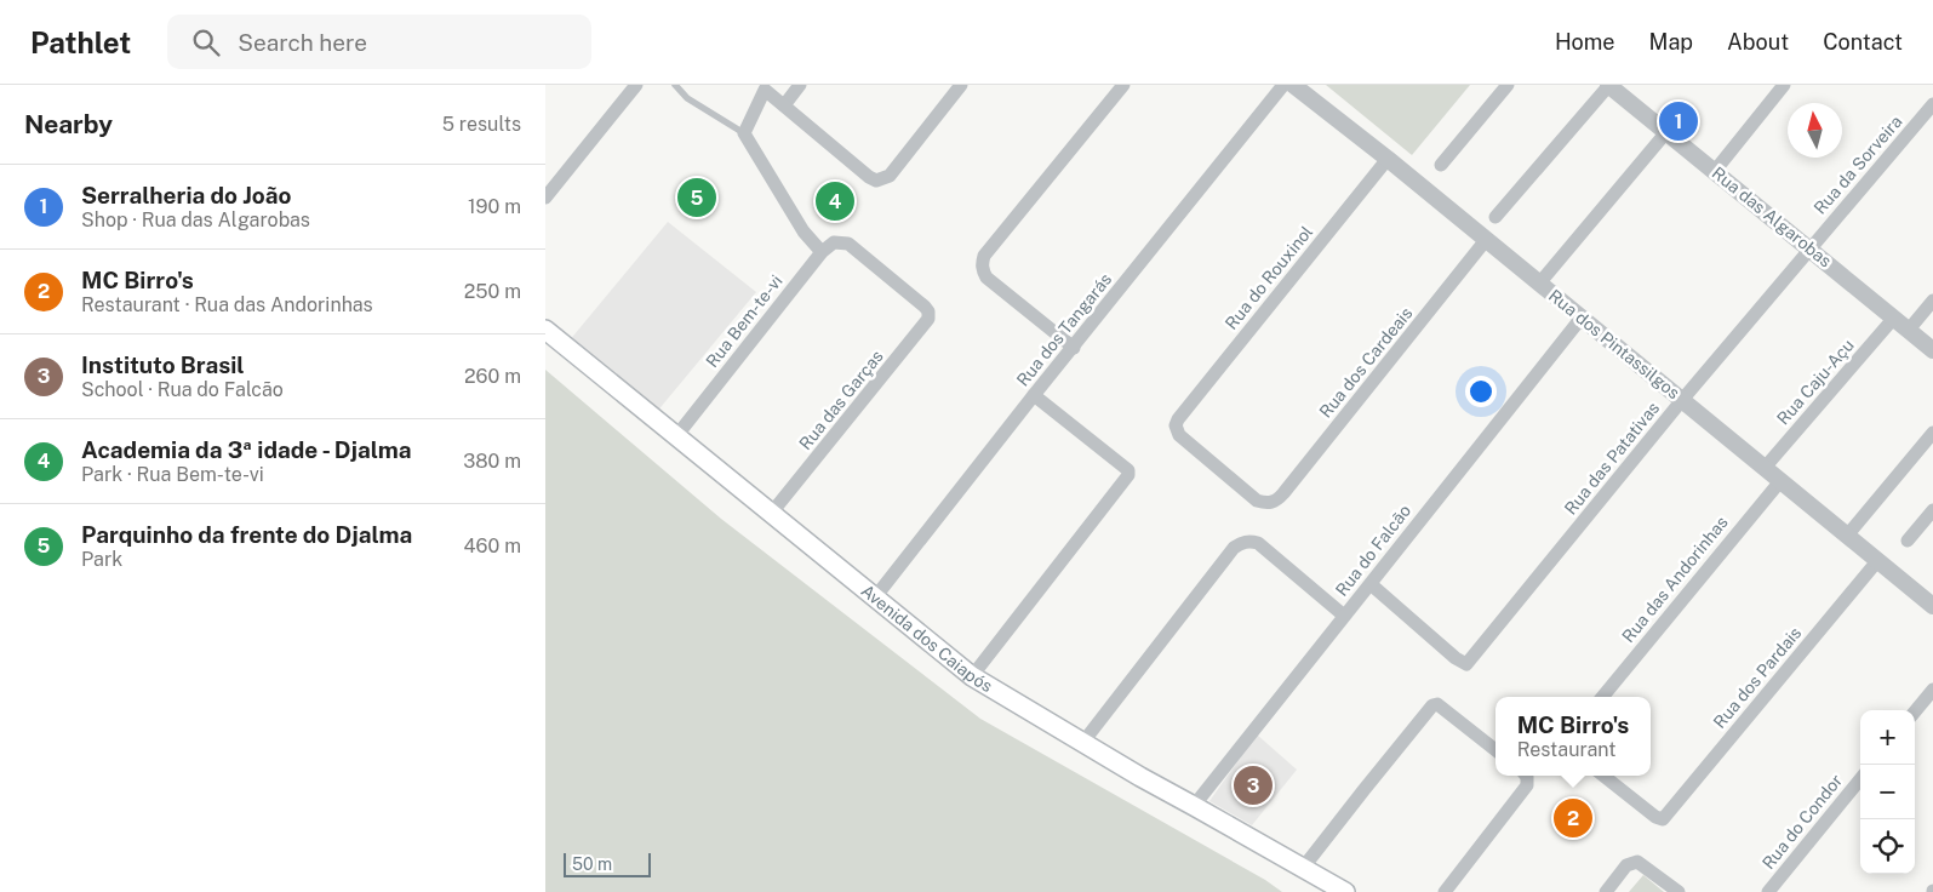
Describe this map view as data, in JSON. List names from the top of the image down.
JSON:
{
  "streets": {
    "main road": ["Avenida dos Caiapós"],
    "street": [
      "Rua da Sorveira",
      "Rua das Algarobas",
      "Rua do Rouxinol",
      "Rua Bem-te-vi",
      "Rua dos Tangarás",
      "Rua dos Pintassilgos",
      "Rua dos Cardeais",
      "Rua Caju-Açu",
      "Rua das Garças",
      "Rua das Patativas",
      "Rua do Falcão",
      "Rua das Andorinhas",
      "Rua dos Pardais",
      "Rua do Condor"
    ]
  },
  "crossings": [
    ["Rua da Sorveira", "Rua das Algarobas"],
    ["Rua da Sorveira", "Rua das Patativas"],
    ["Rua das Algarobas", "Rua Caju-Açu"],
    ["Rua das Algarobas", "Rua das Patativas"],
    ["Rua do Rouxinol", "Rua dos Pintassilgos"],
    ["Rua do Rouxinol", "Rua dos Cardeais"],
    ["Rua Bem-te-vi", "Rua das Garças"],
    ["Rua Bem-te-vi", "Avenida dos Caiapós"],
    ["Rua dos Tangarás", "Avenida dos Caiapós"],
    ["Rua dos Pintassilgos", "Rua dos Cardeais"],
    ["Rua dos Pintassilgos", "Rua Caju-Açu"],
    ["Rua dos Pintassilgos", "Rua das Patativas"],
    ["Rua dos Pintassilgos", "Rua do Falcão"],
    ["Rua dos Pintassilgos", "Rua das Andorinhas"],
    ["Rua dos Pintassilgos", "Rua dos Pardais"],
    ["Rua das Garças", "Avenida dos Caiapós"],
    ["Rua das Patativas", "Rua do Falcão"],
    ["Rua do Falcão", "Avenida dos Caiapós"]
  ],
  "scale_bar": "50 m",
  "north": "top",
  "page": {
    "header": "Pathlet",
    "search": "Search here",
    "nav": [
      "Home",
      "Map",
      "About",
      "Contact"
    ],
    "heading": ["Nearby", "5 results"],
    "pins": [
      "1",
      "5",
      "4",
      "3",
      "2"
    ],
    "list": [
      {
        "mark": "1",
        "name": "Serralheria do João",
        "note": "Shop · Rua das Algarobas",
        "value": "190 m"
      },
      {
        "mark": "2",
        "name": "MC Birro's",
        "note": "Restaurant · Rua das Andorinhas",
        "value": "250 m"
      },
      {
        "mark": "3",
        "name": "Instituto Brasil",
        "note": "School · Rua do Falcão",
        "value": "260 m"
      },
      {
        "mark": "4",
        "name": "Academia da 3ª idade - Djalma",
        "note": "Park · Rua Bem-te-vi",
        "value": "380 m"
      },
      {
        "mark": "5",
        "name": "Parquinho da frente do Djalma",
        "note": "Park",
        "value": "460 m"
      }
    ],
    "popup": ["MC Birro's", "Restaurant"],
    "map_buttons": ["+", "−"],
    "scale": "50 m"
  }
}
